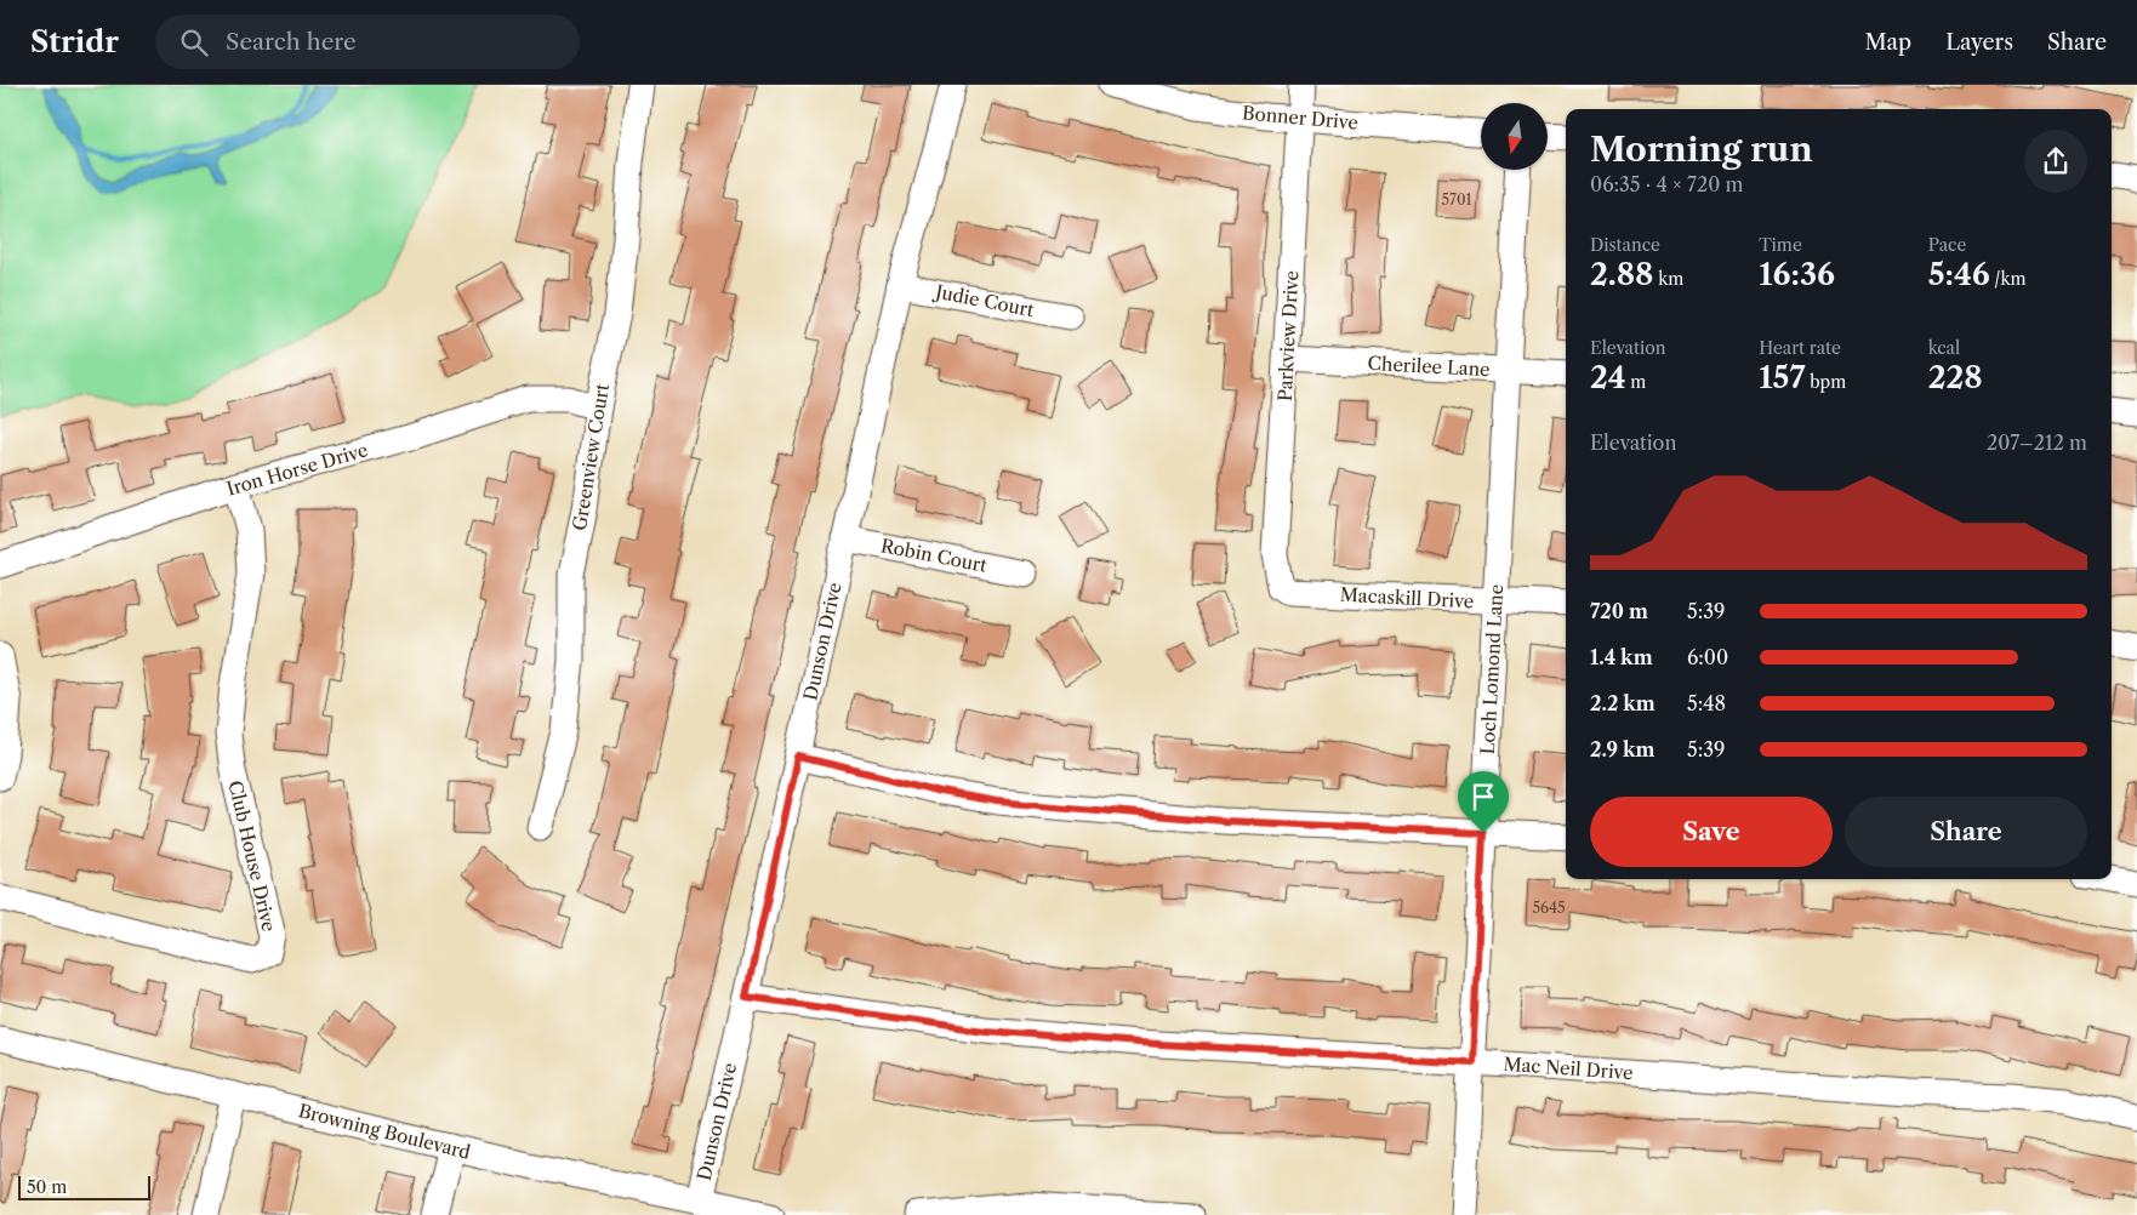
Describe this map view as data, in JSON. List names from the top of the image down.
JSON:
{
  "streets": {
    "street": [
      "Bonner Drive",
      "Judie Court",
      "Parkview Drive",
      "Cherilee Lane",
      "Greenview Court",
      "Iron Horse Drive",
      "Robin Court",
      "Macaskill Drive",
      "Dunson Drive",
      "Loch Lomond Lane",
      "Club House Drive",
      "Mac Neil Drive",
      "Browning Boulevard"
    ]
  },
  "crossings": [
    ["Bonner Drive", "Parkview Drive"],
    ["Judie Court", "Dunson Drive"],
    ["Parkview Drive", "Cherilee Lane"],
    ["Parkview Drive", "Macaskill Drive"],
    ["Cherilee Lane", "Loch Lomond Lane"],
    ["Greenview Court", "Iron Horse Drive"],
    ["Iron Horse Drive", "Club House Drive"],
    ["Robin Court", "Dunson Drive"],
    ["Macaskill Drive", "Loch Lomond Lane"],
    ["Dunson Drive", "Mac Neil Drive"],
    ["Dunson Drive", "Browning Boulevard"],
    ["Loch Lomond Lane", "Mac Neil Drive"]
  ],
  "house_numbers": ["5701", "5645"],
  "scale_bar": "50 m",
  "north": "bottom",
  "page": {
    "header": "Stridr",
    "search": "Search here",
    "nav": ["Map", "Layers", "Share"],
    "heading": ["Morning run", "06:35 · 4 × 720 m"],
    "stats": [
      ["Distance", "2.88 km"],
      ["Time", "16:36"],
      ["Pace", "5:46 /km"],
      ["Elevation", "24 m"],
      ["Heart rate", "157 bpm"],
      ["kcal", "228"]
    ],
    "chart": ["Elevation", "207–212 m"],
    "list": [
      {
        "name": "720 m",
        "note": "5:39"
      },
      {
        "name": "1.4 km",
        "note": "6:00"
      },
      {
        "name": "2.2 km",
        "note": "5:48"
      },
      {
        "name": "2.9 km",
        "note": "5:39"
      }
    ],
    "buttons": ["Save", "Share"],
    "scale": "50 m"
  }
}
